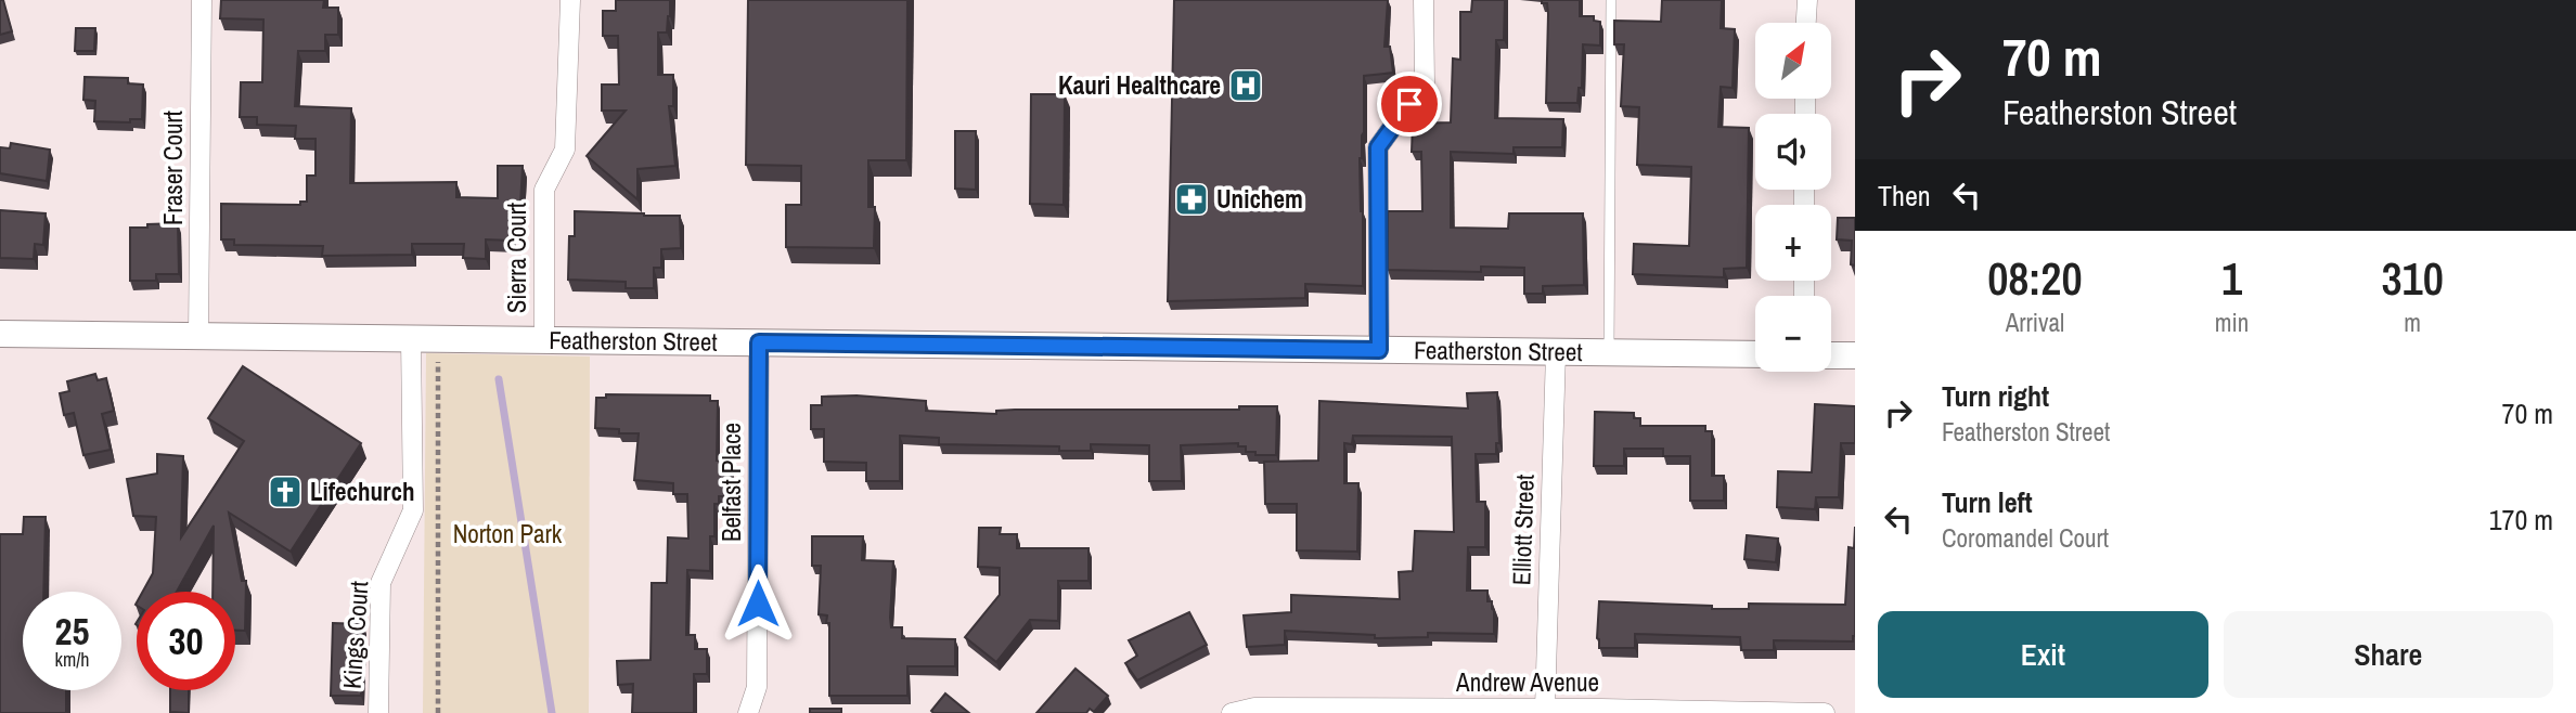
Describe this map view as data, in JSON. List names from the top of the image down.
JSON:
{
  "streets": {
    "main road": ["Featherston Street"],
    "street": [
      "Fraser Court",
      "Sierra Court",
      "Belfast Place",
      "Elliott Street",
      "Kings Court",
      "Andrew Avenue"
    ]
  },
  "crossings": [
    ["Fraser Court", "Featherston Street"],
    ["Sierra Court", "Featherston Street"],
    ["Featherston Street", "Belfast Place"],
    ["Featherston Street", "Elliott Street"],
    ["Featherston Street", "Kings Court"],
    ["Elliott Street", "Andrew Avenue"]
  ],
  "parks": ["Norton Park"],
  "places": {
    "hospital": ["Kauri Healthcare"],
    "pharmacy": ["Unichem"],
    "church": ["Lifechurch"]
  },
  "north": "top right",
  "page": {
    "turn": ["70 m", "Featherston Street"],
    "map_buttons": ["+", "−"],
    "then": "Then",
    "eta": [
      "08:20",
      "Arrival",
      "1",
      "min",
      "310",
      "m"
    ],
    "list": [
      {
        "name": "Turn right",
        "note": "Featherston Street",
        "value": "70 m"
      },
      {
        "name": "Turn left",
        "note": "Coromandel Court",
        "value": "170 m"
      }
    ],
    "speed": "25 km/h",
    "limit": "30",
    "buttons": ["Exit", "Share"]
  }
}
